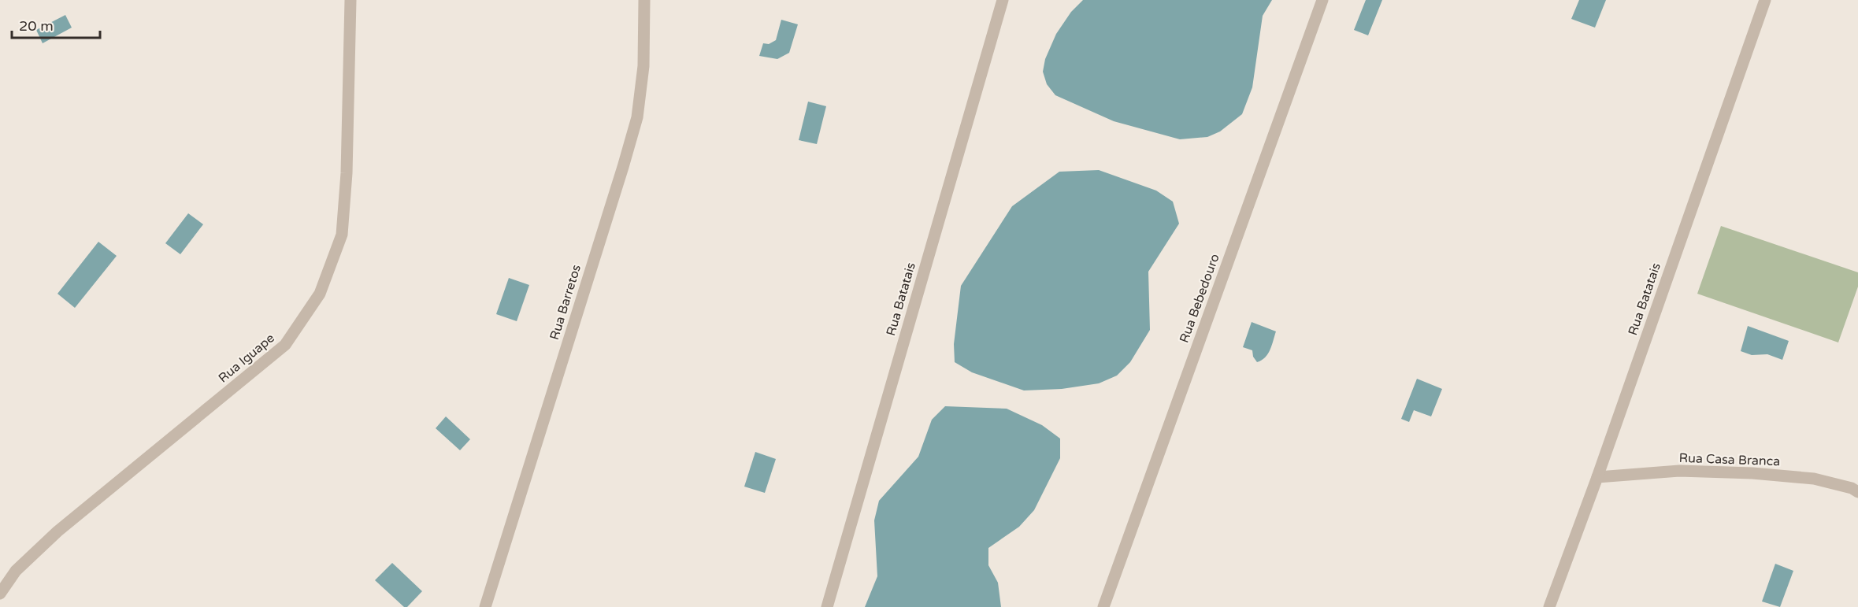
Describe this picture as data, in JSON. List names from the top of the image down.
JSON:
{
  "streets": {
    "street": [
      "Rua Bebedouro",
      "Rua Batatais",
      "Rua Barretos",
      "Rua Iguape",
      "Rua Casa Branca"
    ]
  },
  "crossings": [
    ["Rua Batatais", "Rua Casa Branca"]
  ],
  "scale_bar": "20 m"
}
